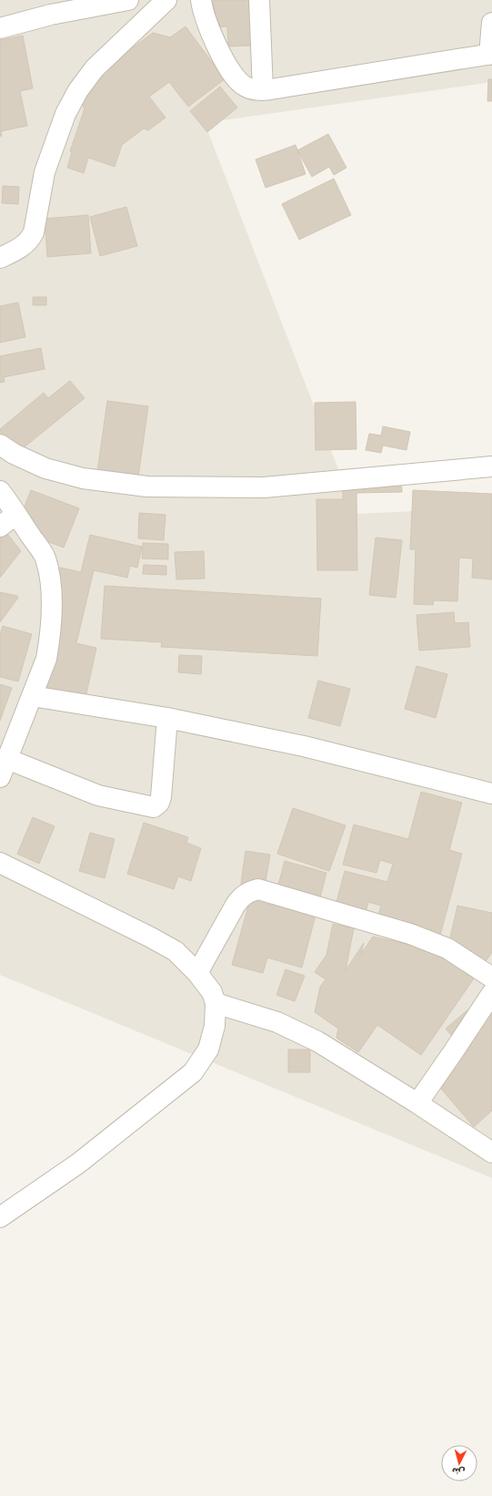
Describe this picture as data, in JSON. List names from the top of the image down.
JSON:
{
  "north": "bottom"
}
